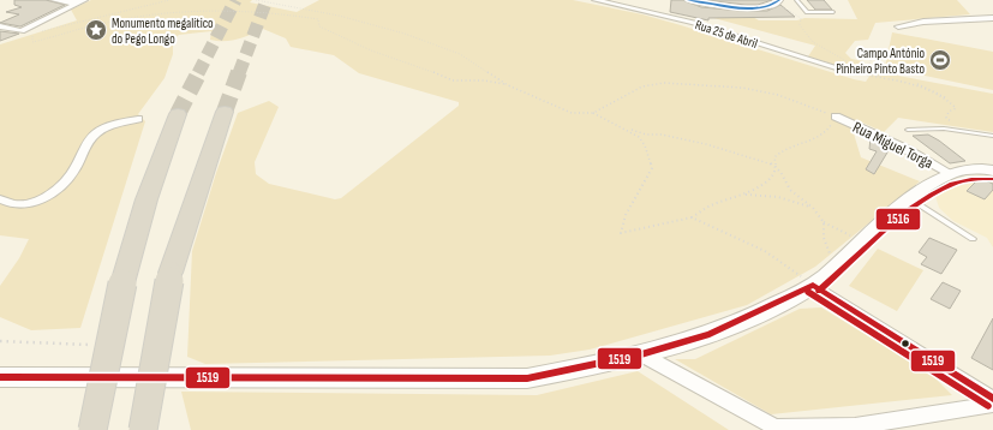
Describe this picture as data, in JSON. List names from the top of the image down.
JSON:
{
  "streets": {
    "street": ["Rua 25 de Abril", "Rua Miguel Torga"]
  },
  "places": {
    "place": ["Monumento megalítico do Pego Longo"],
    "sports": ["Campo António Pinheiro Pinto Basto"]
  },
  "lines": ["transit line 1516", "transit line 1519"]
}
